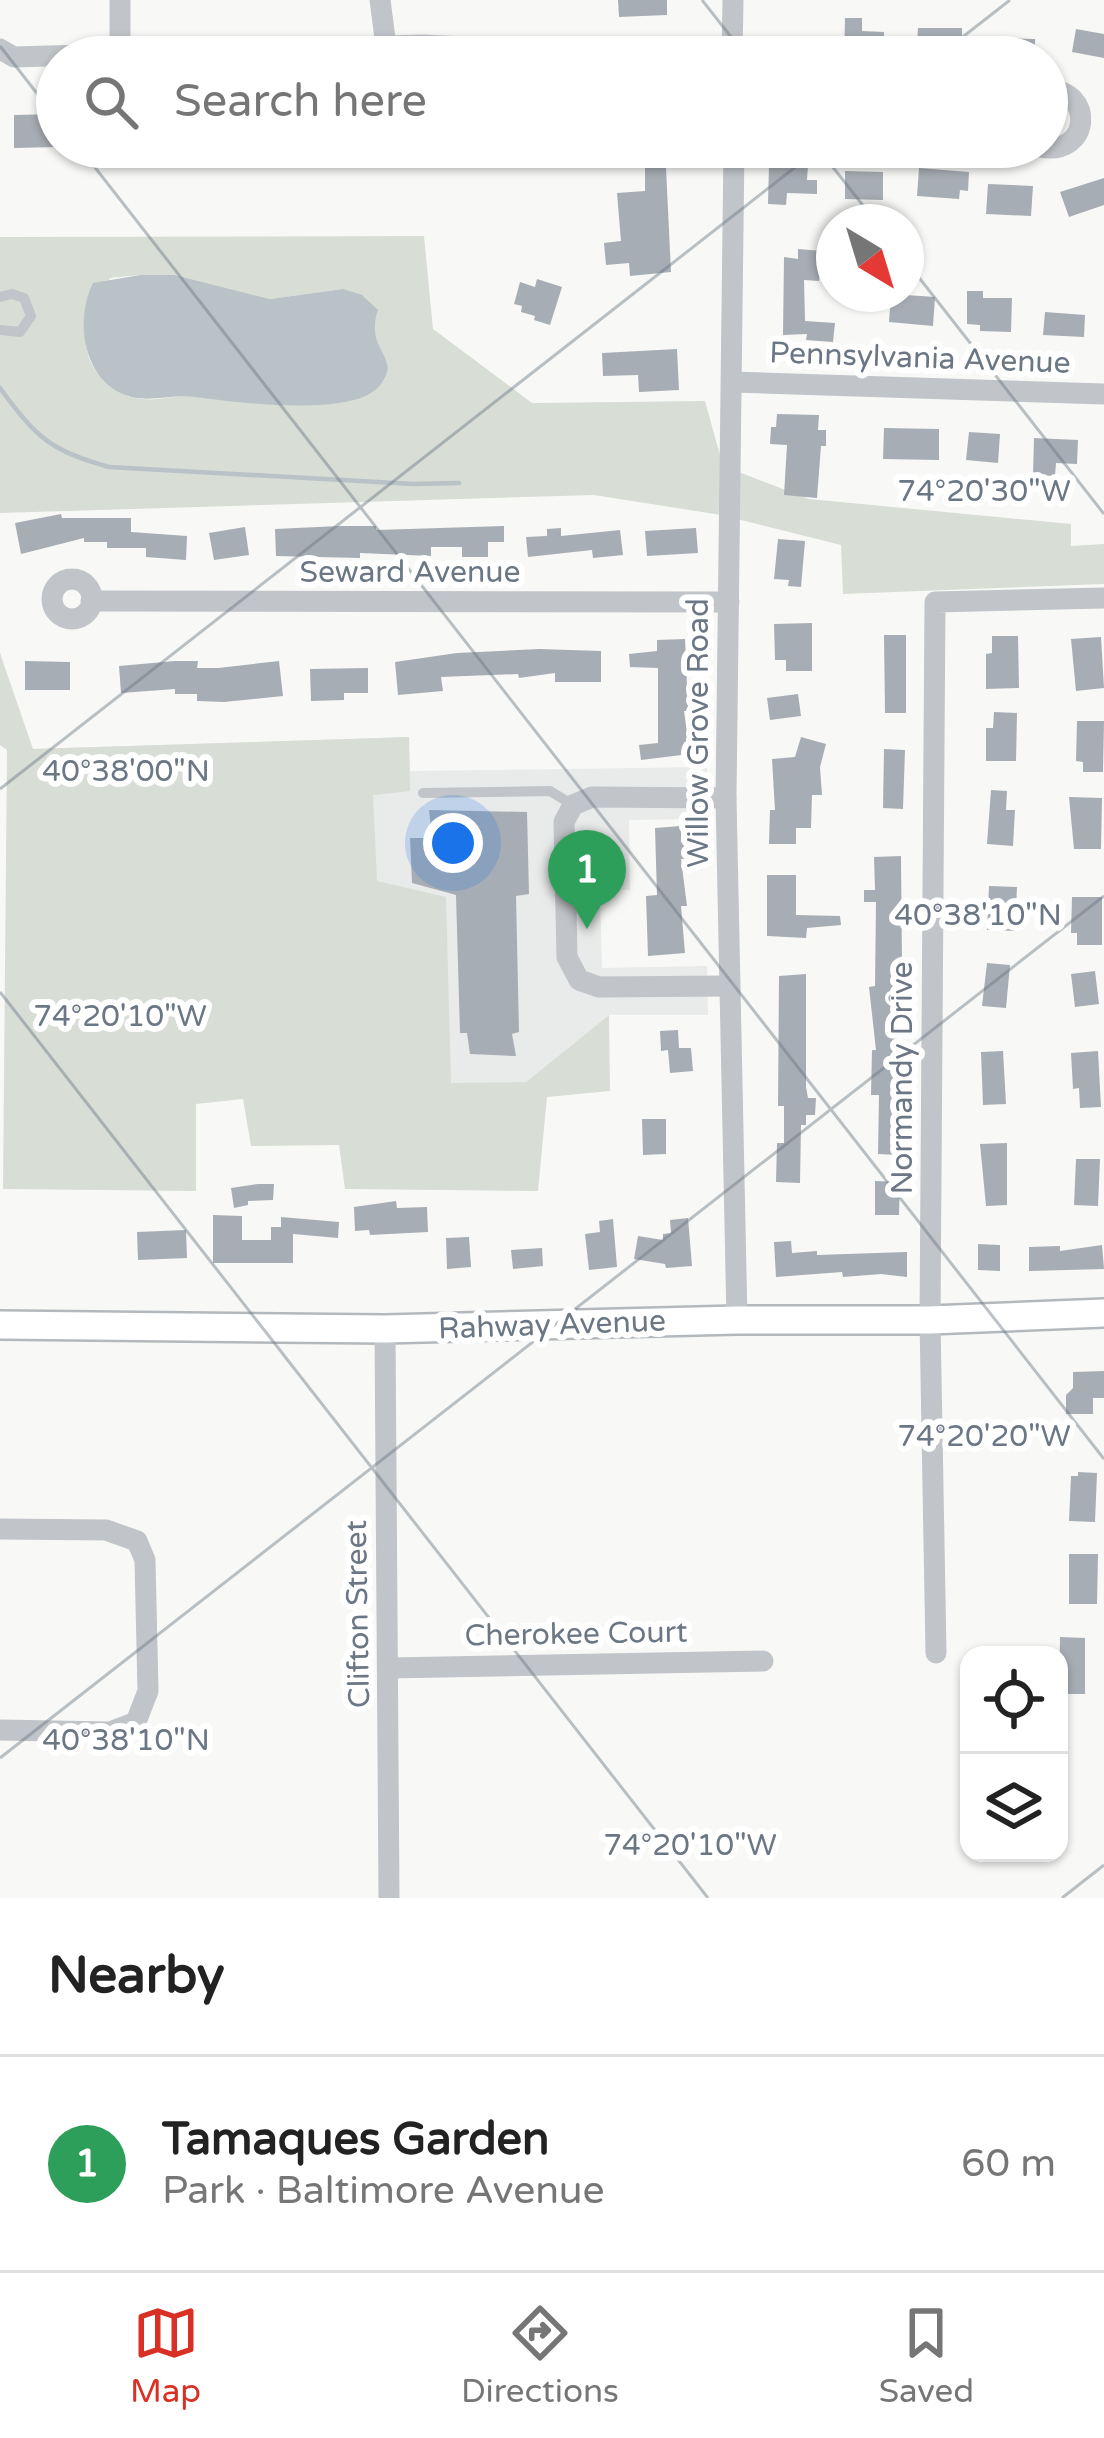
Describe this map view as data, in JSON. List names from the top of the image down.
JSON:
{
  "streets": {
    "street": [
      "Pennsylvania Avenue",
      "Seward Avenue",
      "Willow Grove Road",
      "Normandy Drive",
      "Rahway Avenue",
      "Clifton Street",
      "Cherokee Court"
    ]
  },
  "crossings": [
    ["Pennsylvania Avenue", "Willow Grove Road"],
    ["Seward Avenue", "Willow Grove Road"],
    ["Willow Grove Road", "Rahway Avenue"],
    ["Normandy Drive", "Rahway Avenue"],
    ["Rahway Avenue", "Clifton Street"],
    ["Clifton Street", "Cherokee Court"]
  ],
  "north": "bottom right",
  "page": {
    "search": "Search here",
    "pins": "1",
    "heading": "Nearby",
    "list": [
      {
        "mark": "1",
        "name": "Tamaques Garden",
        "note": "Park · Baltimore Avenue",
        "value": "60 m"
      }
    ],
    "nav": ["Map", "Directions", "Saved"]
  },
  "coordinates": [
    "74°20'30\"W",
    "40°38'00\"N",
    "40°38'10\"N",
    "74°20'10\"W",
    "74°20'20\"W"
  ]
}
